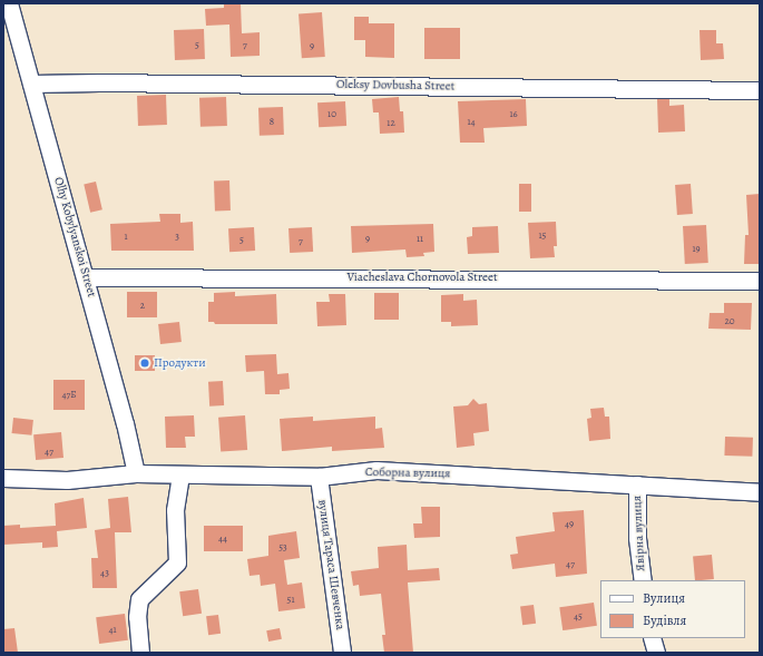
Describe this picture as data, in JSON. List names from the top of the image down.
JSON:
{
  "streets": {
    "street": [
      "Oleksy Dovbusha Street",
      "Olhy Kobylyanskoi Street",
      "Viacheslava Chornovola Street",
      "Соборна вулиця",
      "Явірна вулиця",
      "вулиця Тараса Шевченка"
    ]
  },
  "crossings": [
    ["Oleksy Dovbusha Street", "Olhy Kobylyanskoi Street"],
    ["Olhy Kobylyanskoi Street", "Viacheslava Chornovola Street"],
    ["Olhy Kobylyanskoi Street", "Соборна вулиця"],
    ["Соборна вулиця", "Явірна вулиця"],
    ["Соборна вулиця", "вулиця Тараса Шевченка"]
  ],
  "places": ["Продукти"],
  "house_numbers": [
    "5",
    "7",
    "9",
    "10",
    "16",
    "8",
    "14",
    "12",
    "15",
    "1",
    "3",
    "9",
    "11",
    "5",
    "7",
    "19",
    "2",
    "20",
    "47Б",
    "47",
    "49",
    "44",
    "53",
    "47",
    "43",
    "51",
    "45",
    "41"
  ],
  "legend": ["Вулиця", "Будівля"]
}
